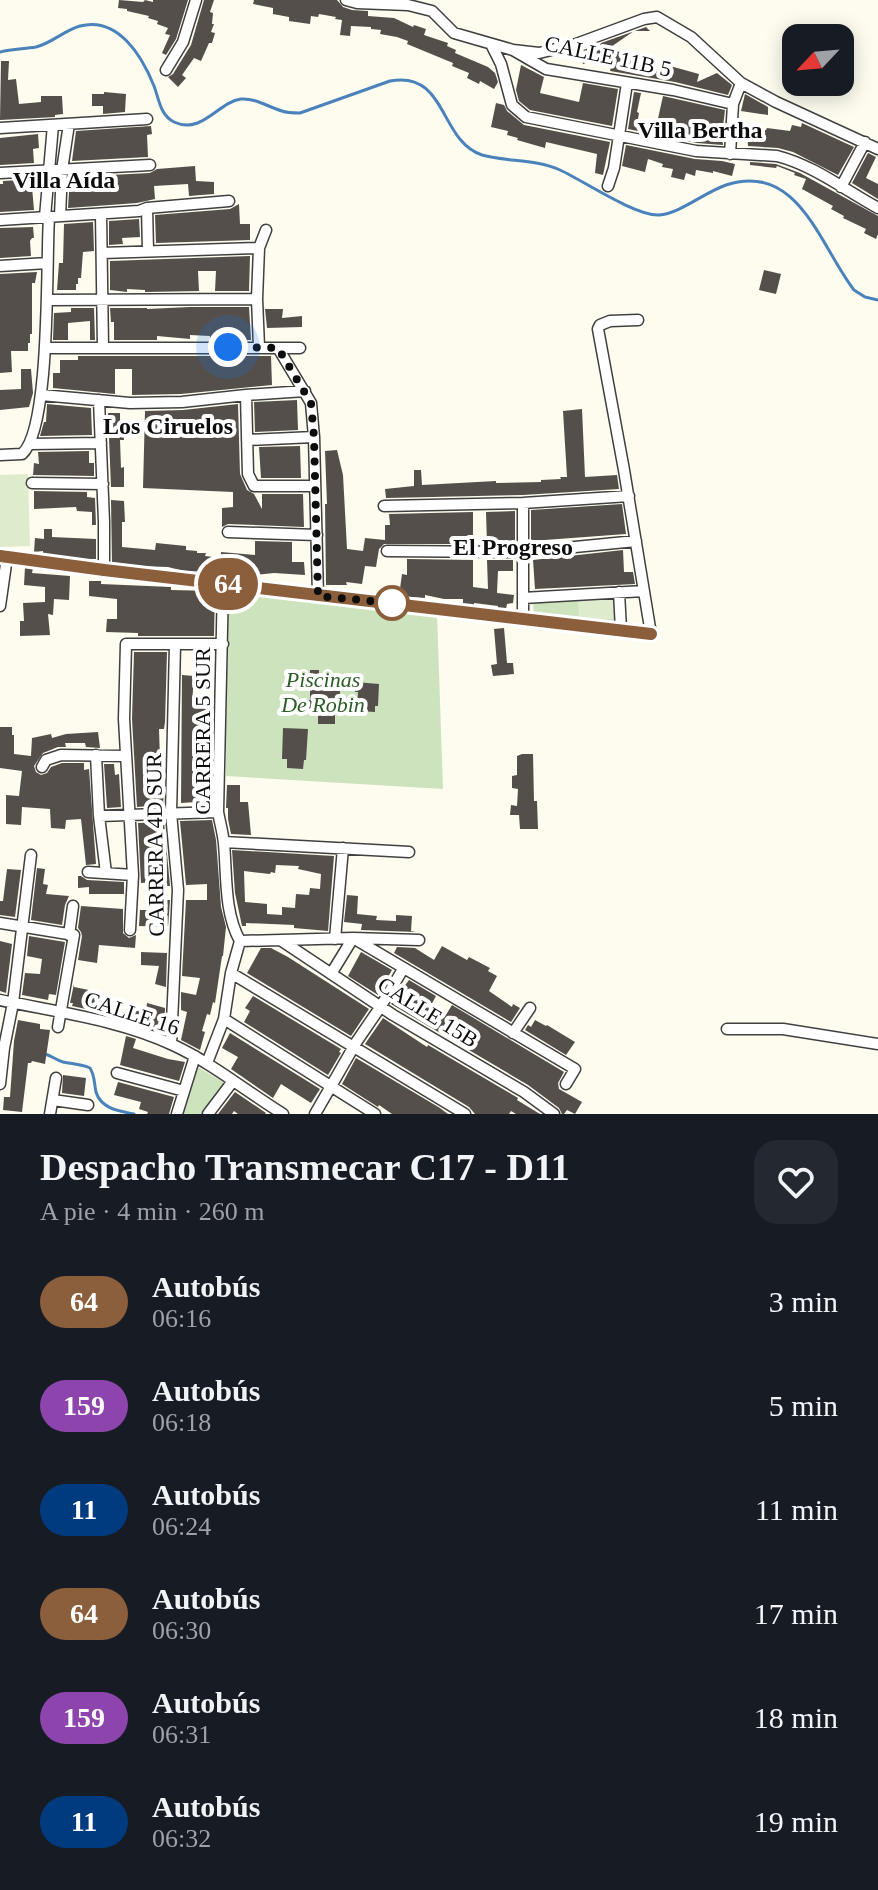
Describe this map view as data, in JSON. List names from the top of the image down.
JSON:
{
  "streets": {
    "street": [
      "CALLE 11B 5",
      "CARRERA 5 SUR",
      "CARRERA 4D SUR",
      "CALLE 15B",
      "CALLE 16"
    ]
  },
  "crossings": [
    ["CARRERA 4D SUR", "CALLE 16"]
  ],
  "districts": [
    "Villa Bertha",
    "Villa Aída",
    "Los Ciruelos",
    "El Progreso"
  ],
  "parks": ["Piscinas De Robin"],
  "lines": ["bus line 64"],
  "north": "bottom left",
  "page": {
    "on_map": "64",
    "heading": ["Despacho Transmecar C17 - D11", "A pie · 4 min · 260 m"],
    "list": [
      {
        "mark": "64",
        "name": "Autobús",
        "note": "06:16",
        "value": "3 min"
      },
      {
        "mark": "159",
        "name": "Autobús",
        "note": "06:18",
        "value": "5 min"
      },
      {
        "mark": "11",
        "name": "Autobús",
        "note": "06:24",
        "value": "11 min"
      },
      {
        "mark": "64",
        "name": "Autobús",
        "note": "06:30",
        "value": "17 min"
      },
      {
        "mark": "159",
        "name": "Autobús",
        "note": "06:31",
        "value": "18 min"
      },
      {
        "mark": "11",
        "name": "Autobús",
        "note": "06:32",
        "value": "19 min"
      }
    ]
  }
}
